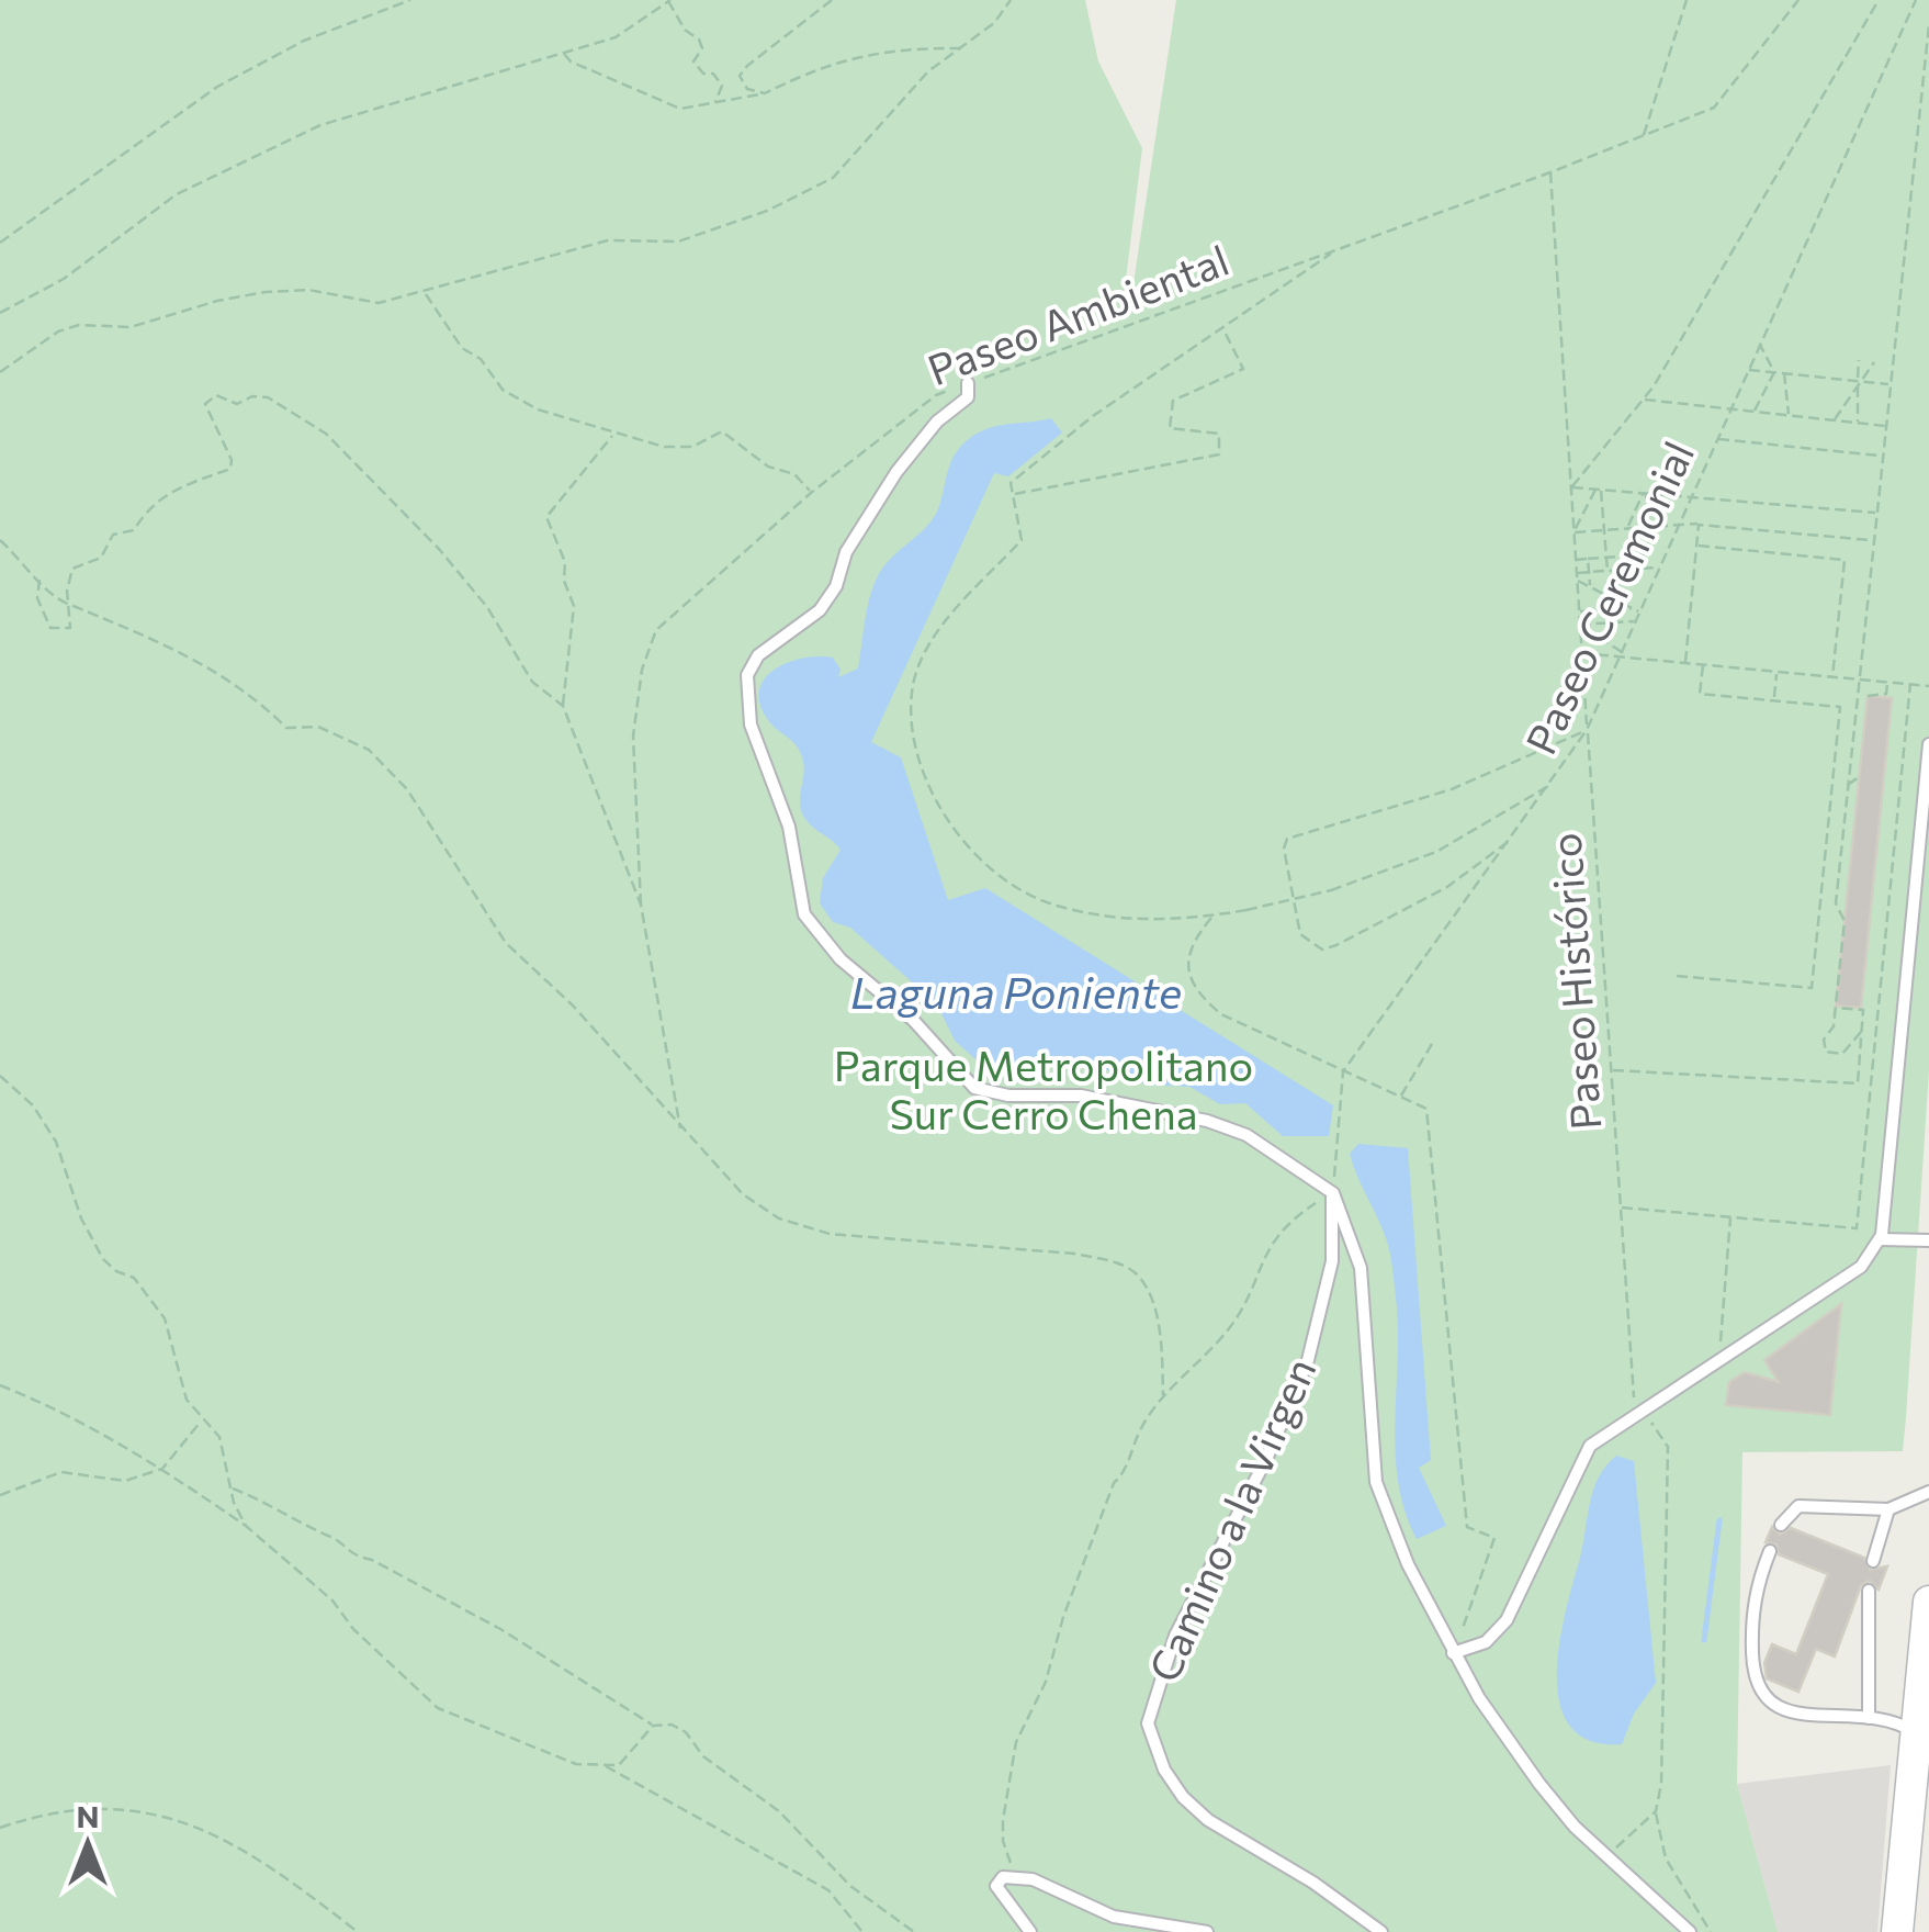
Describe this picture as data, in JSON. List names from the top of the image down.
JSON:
{
  "streets": {
    "lane": ["Camino a la Virgen"],
    "path": ["Paseo Ambiental", "Paseo Ceremonial", "Paseo Histórico"]
  },
  "crossings": [
    ["Paseo Ambiental", "Paseo Histórico"],
    ["Paseo Ceremonial", "Paseo Histórico"]
  ],
  "water": ["Laguna Poniente"],
  "parks": ["Parque Metropolitano Sur Cerro Chena"],
  "north": "top"
}
